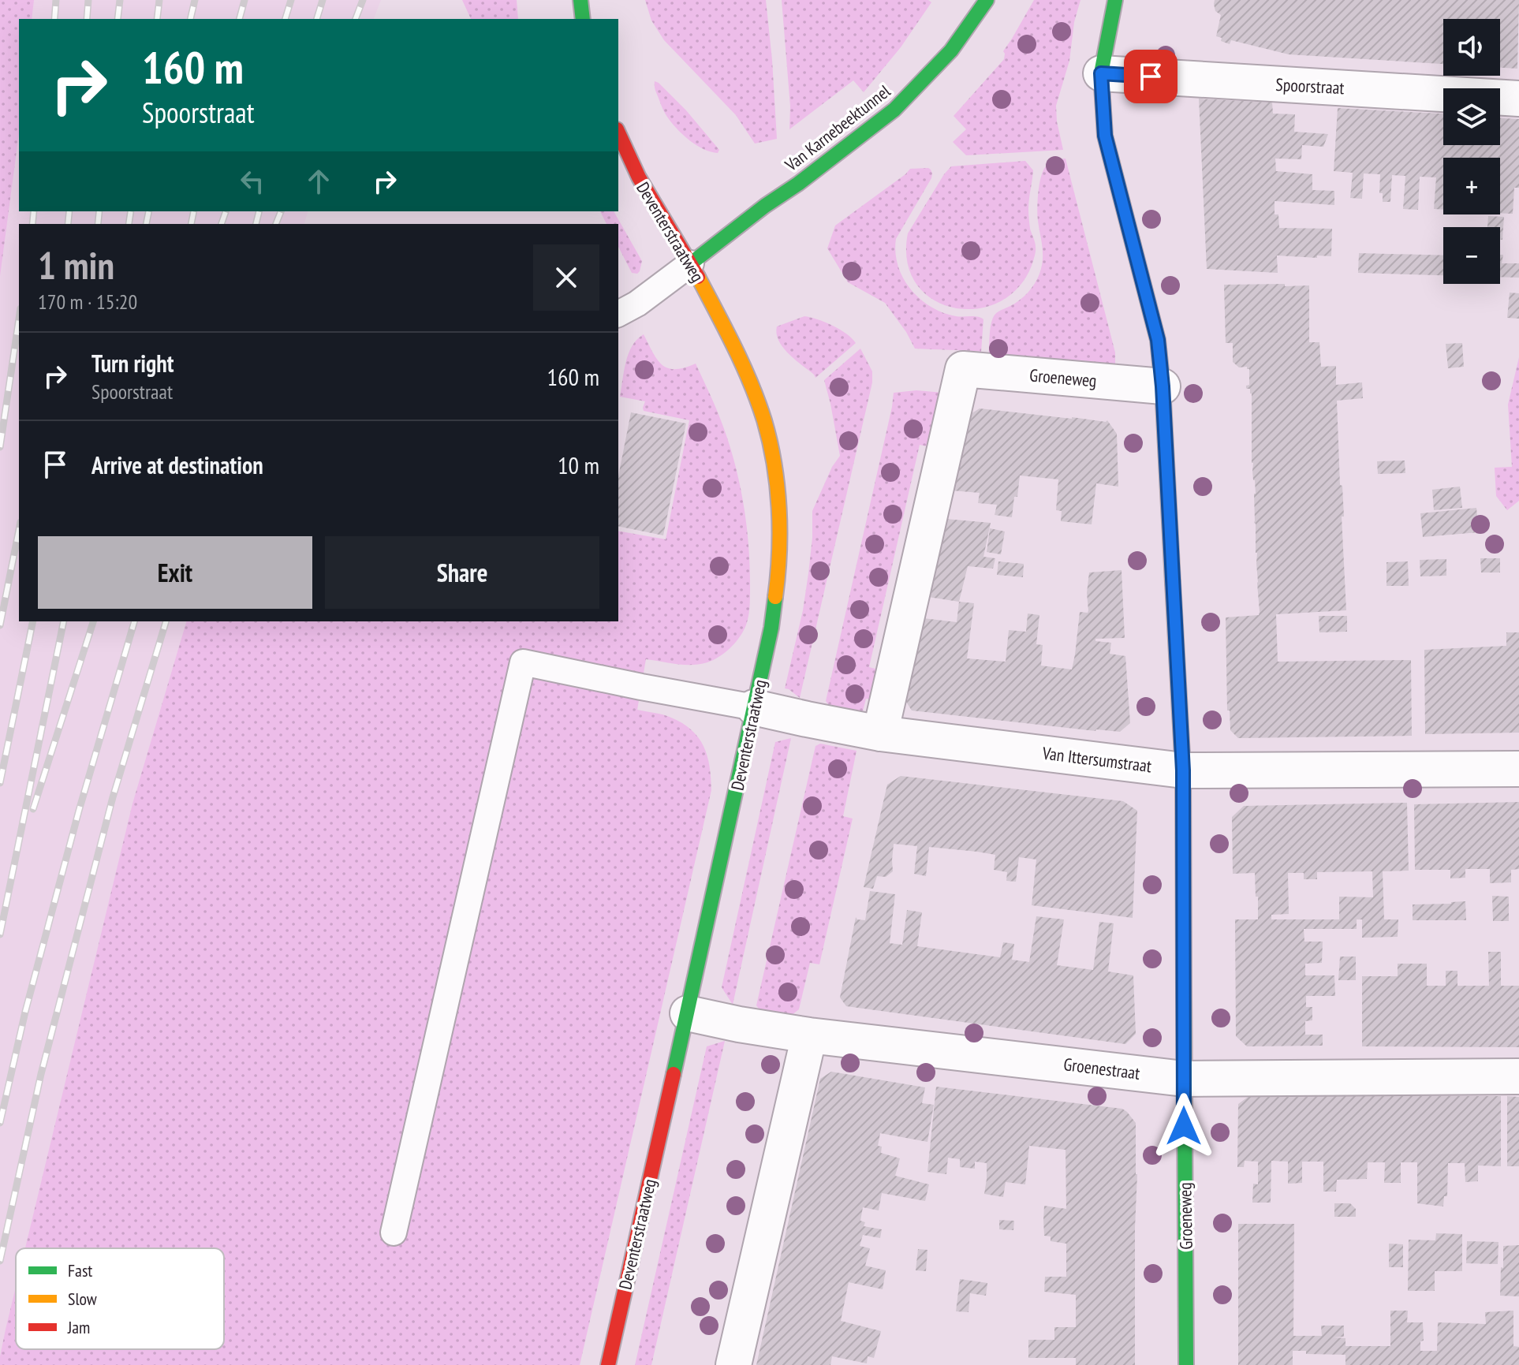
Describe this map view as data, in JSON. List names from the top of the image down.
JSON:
{
  "streets": {
    "street": [
      "Spoorstraat",
      "Van Karnebeektunnel",
      "Deventerstraatweg",
      "Groeneweg",
      "Van Ittersumstraat",
      "Groenestraat"
    ]
  },
  "crossings": [
    ["Spoorstraat", "Groeneweg"],
    ["Van Karnebeektunnel", "Deventerstraatweg"],
    ["Deventerstraatweg", "Van Ittersumstraat"],
    ["Deventerstraatweg", "Groenestraat"],
    ["Groeneweg", "Van Ittersumstraat"],
    ["Groeneweg", "Groenestraat"]
  ],
  "legend": ["Fast", "Slow", "Jam"],
  "page": {
    "map_buttons": ["+", "−"],
    "turn": ["160 m", "Spoorstraat"],
    "heading": ["1 min", "170 m · 15:20"],
    "list": [
      {
        "name": "Turn right",
        "note": "Spoorstraat",
        "value": "160 m"
      },
      {
        "name": "Arrive at destination",
        "value": "10 m"
      }
    ],
    "buttons": ["Exit", "Share"]
  }
}
